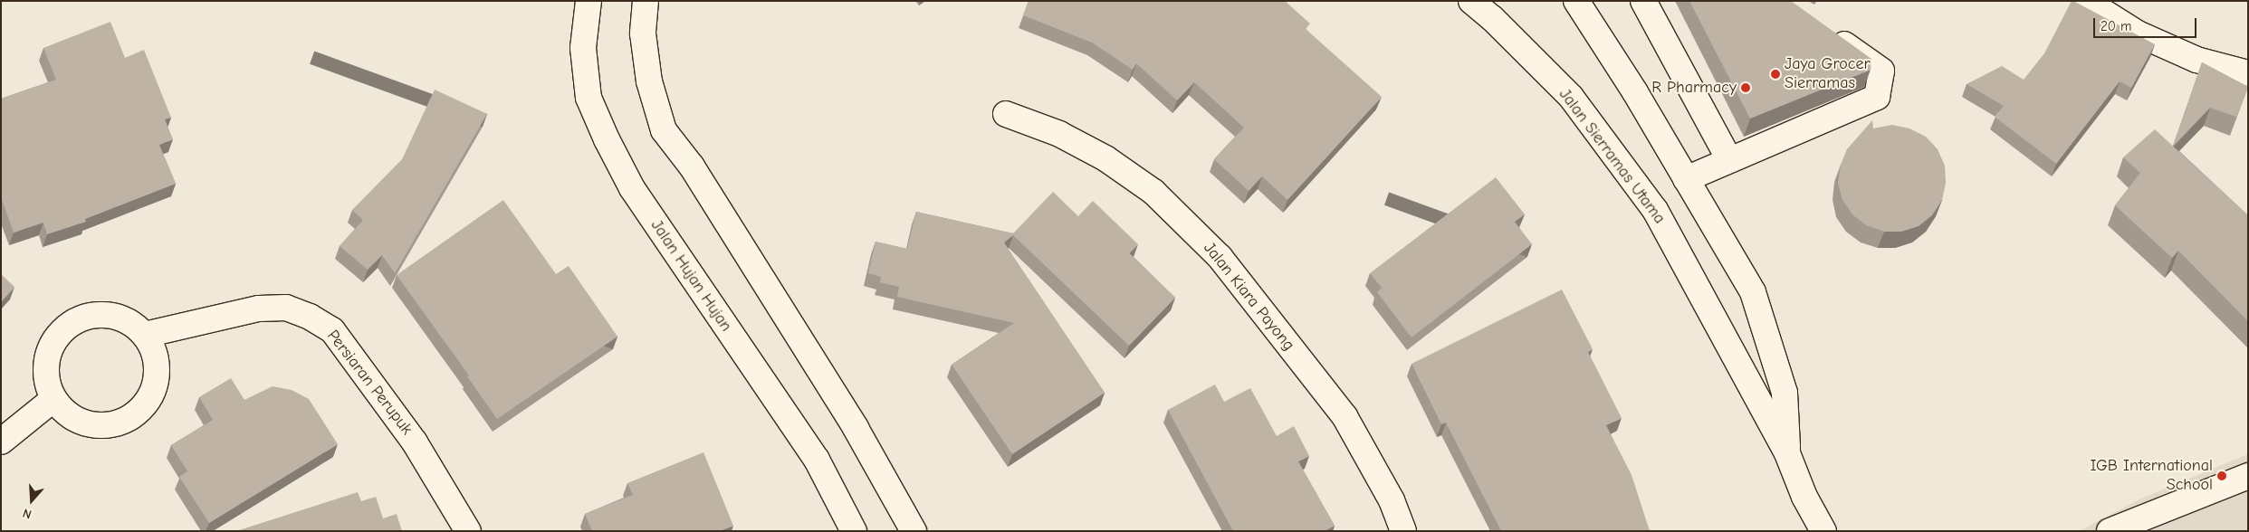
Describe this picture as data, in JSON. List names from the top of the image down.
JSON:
{
  "streets": {
    "street": [
      "Jalan Sierramas Utama",
      "Jalan Hujan Hujan",
      "Jalan Kiara Payong",
      "Persiaran Perupuk"
    ]
  },
  "places": ["Jaya Grocer Sierramas", "R Pharmacy", "IGB International School"],
  "scale_bar": "20 m",
  "north": "bottom"
}
